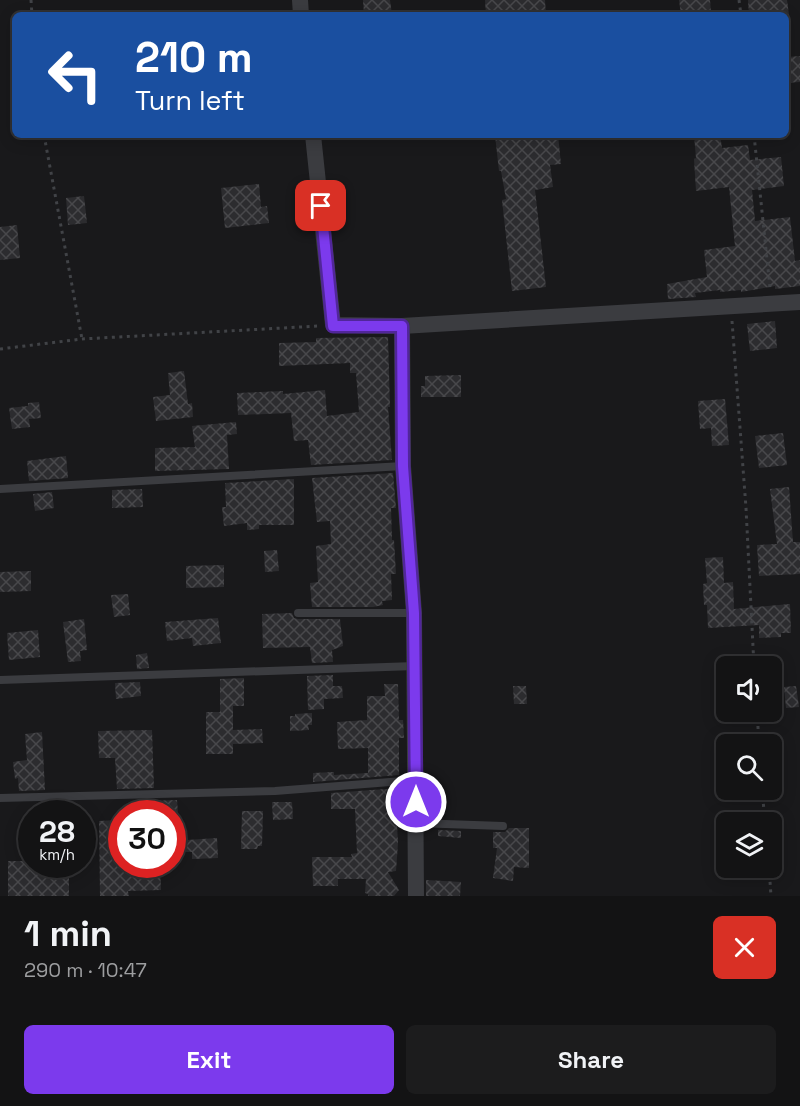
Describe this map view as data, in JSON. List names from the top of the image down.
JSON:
{
  "page": {
    "turn": ["210 m", "Turn left"],
    "speed": "28 km/h",
    "limit": "30",
    "heading": ["1 min", "290 m · 10:47"],
    "buttons": ["Exit", "Share"]
  }
}
